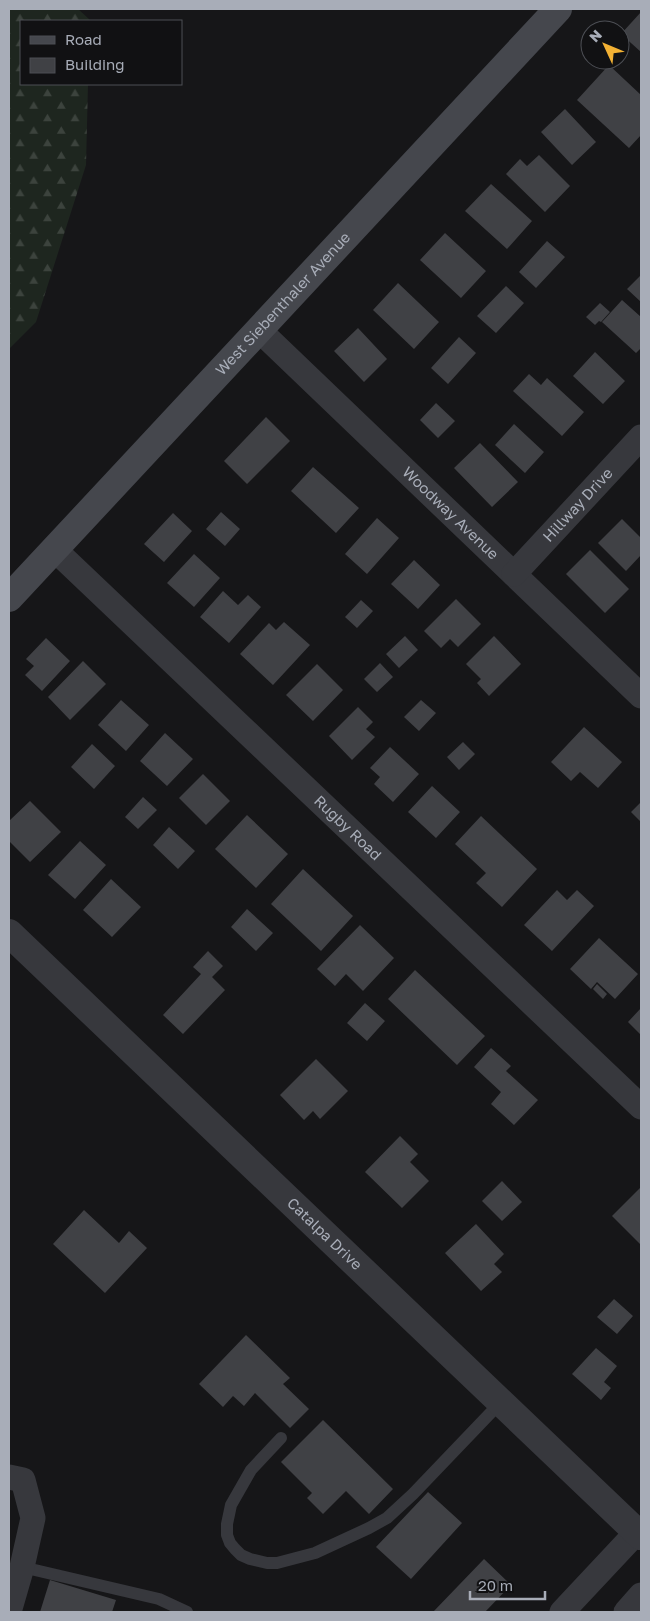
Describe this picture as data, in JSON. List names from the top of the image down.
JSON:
{
  "streets": {
    "main road": ["West Siebenthaler Avenue"],
    "street": [
      "Hillway Drive",
      "Woodway Avenue",
      "Rugby Road",
      "Catalpa Drive"
    ]
  },
  "crossings": [
    ["West Siebenthaler Avenue", "Woodway Avenue"],
    ["West Siebenthaler Avenue", "Rugby Road"],
    ["Hillway Drive", "Woodway Avenue"]
  ],
  "legend": ["Road", "Building"],
  "scale_bar": "20 m",
  "north": "top left"
}
